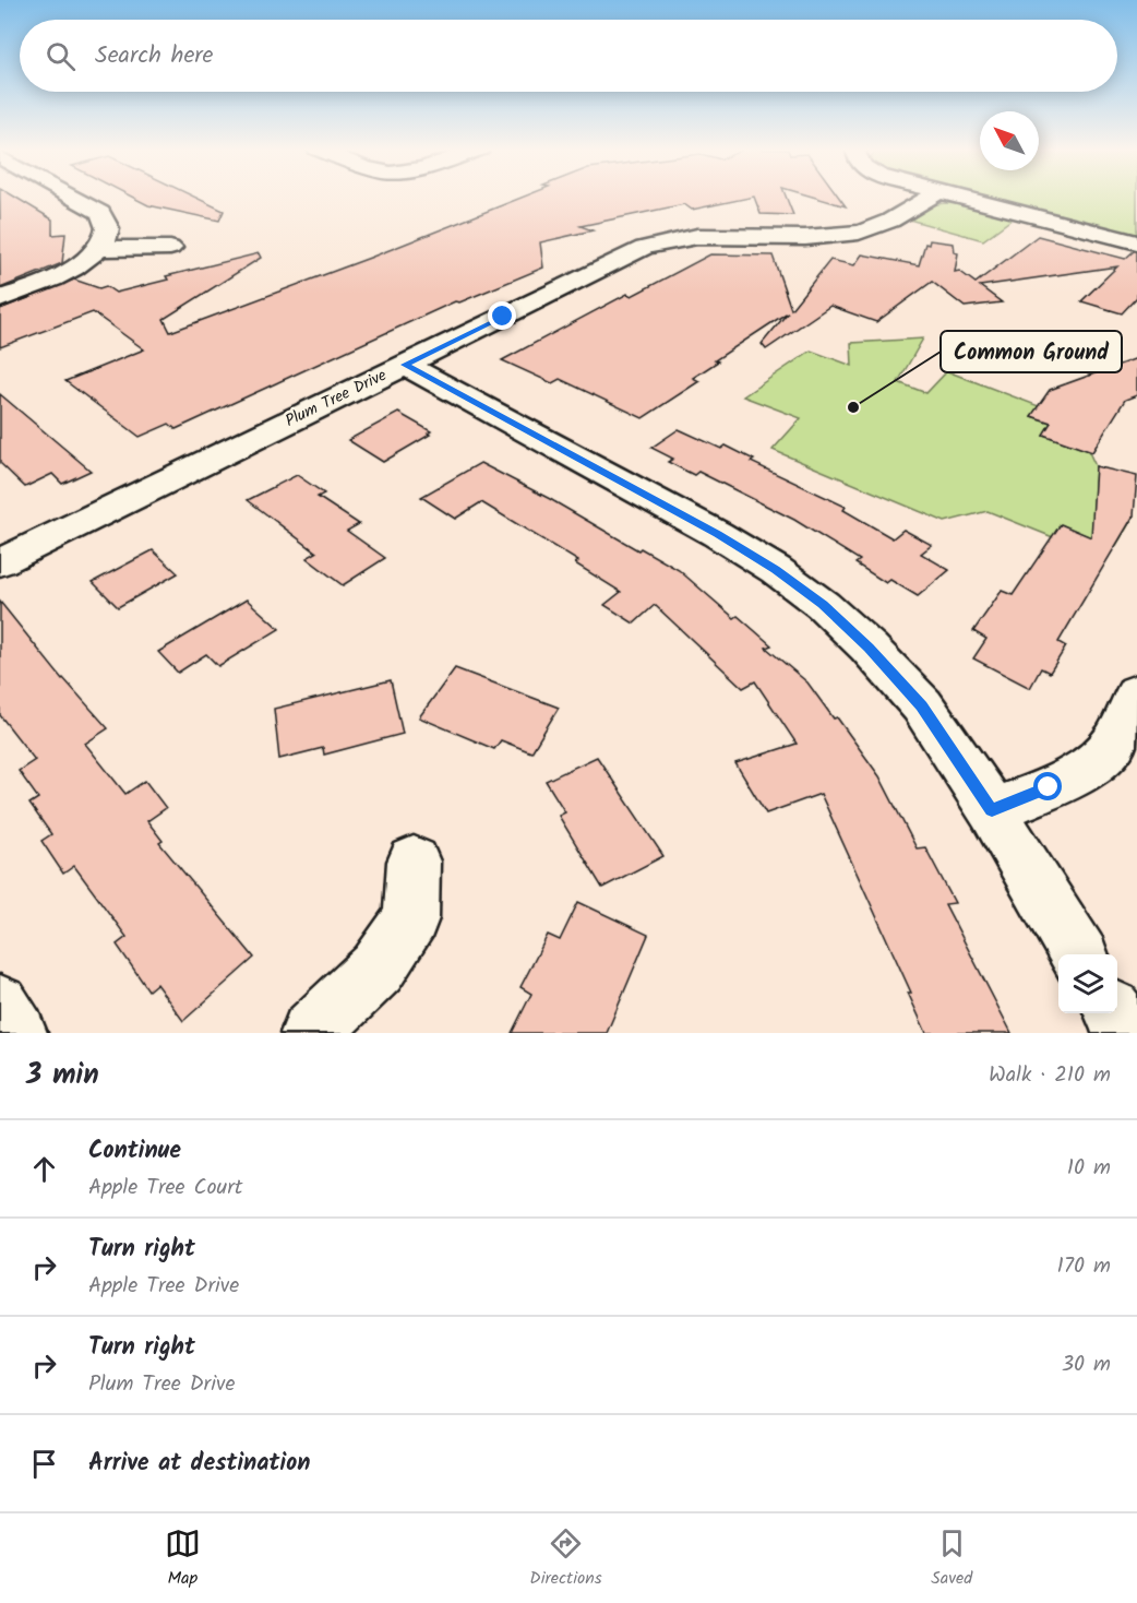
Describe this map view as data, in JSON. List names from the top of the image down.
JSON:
{
  "streets": {
    "street": ["Plum Tree Drive"]
  },
  "places": ["Common Ground"],
  "north": "top left",
  "page": {
    "search": "Search here",
    "heading": ["3 min", "Walk · 210 m"],
    "list": [
      ["Continue", "Apple Tree Court", "10 m"],
      ["Turn right", "Apple Tree Drive", "170 m"],
      ["Turn right", "Plum Tree Drive", "30 m"],
      "Arrive at destination"
    ],
    "nav": ["Map", "Directions", "Saved"]
  }
}
